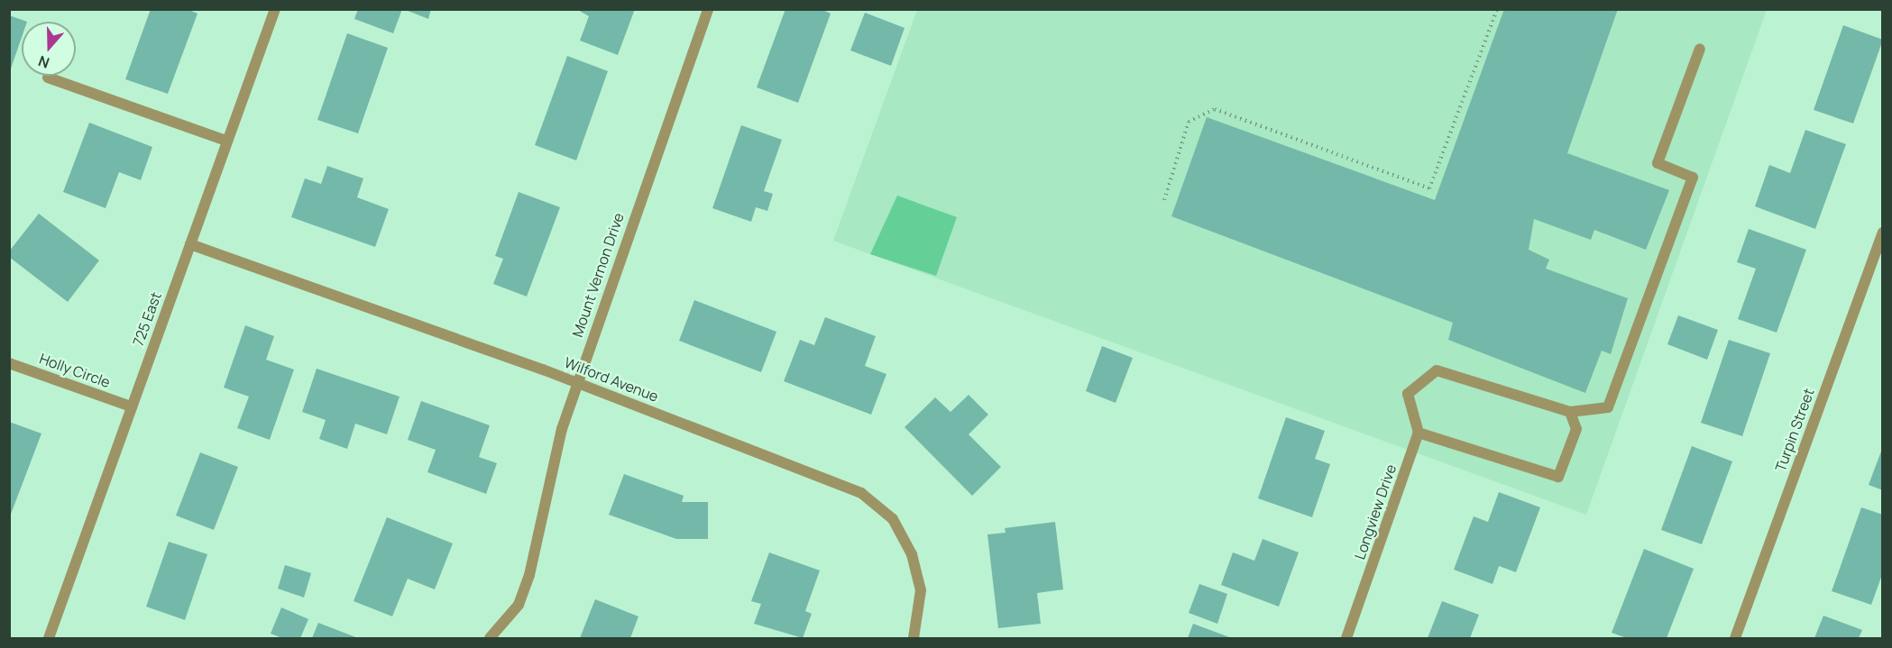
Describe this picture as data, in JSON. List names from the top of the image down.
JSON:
{
  "streets": {
    "street": [
      "Mount Vernon Drive",
      "725 East",
      "Holly Circle",
      "Wilford Avenue",
      "Turpin Street",
      "Longview Drive"
    ]
  },
  "crossings": [
    ["Mount Vernon Drive", "Wilford Avenue"],
    ["725 East", "Holly Circle"],
    ["725 East", "Wilford Avenue"]
  ],
  "north": "bottom"
}
